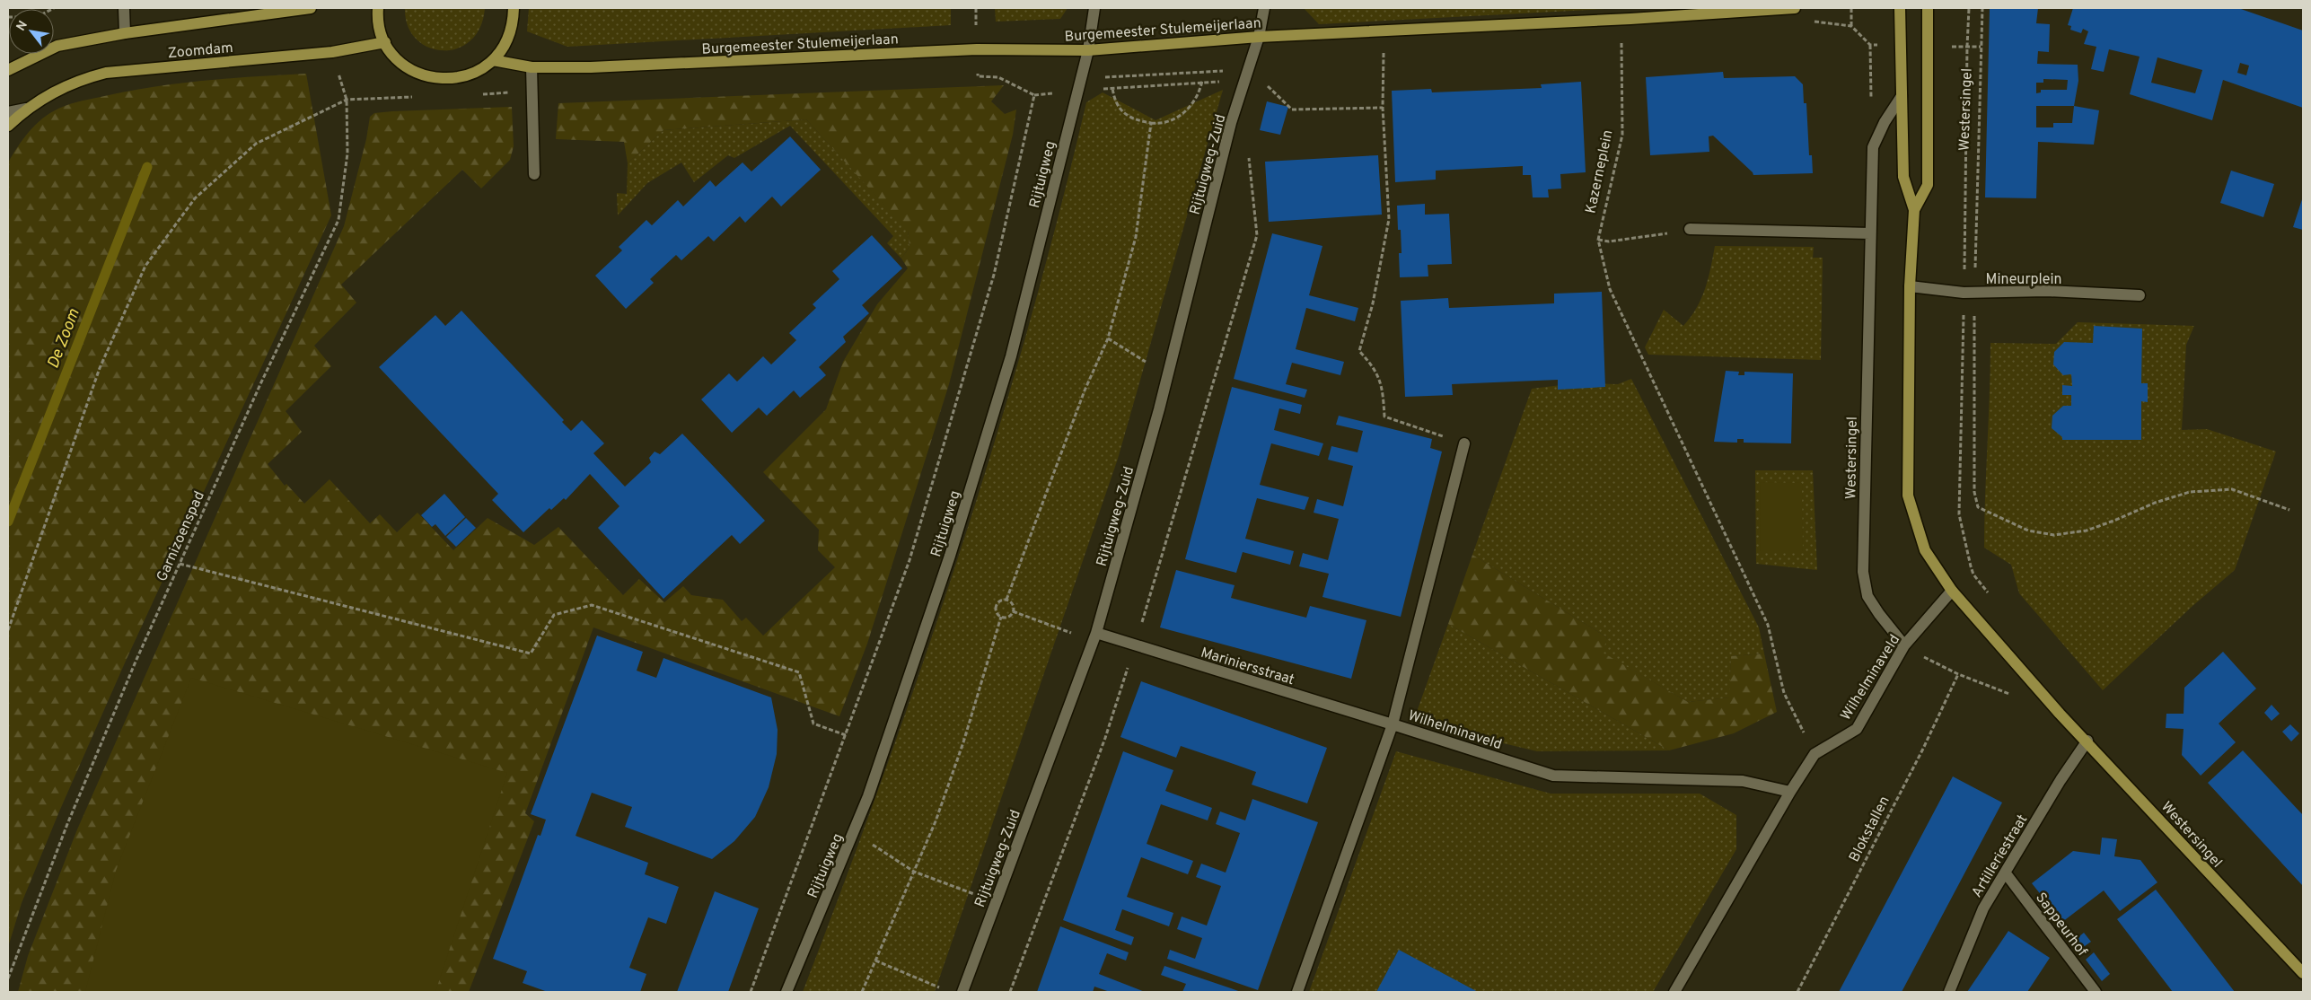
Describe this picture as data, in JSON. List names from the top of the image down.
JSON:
{
  "streets": {
    "main road": ["Burgemeester Stulemeijerlaan", "Zoomdam", "Westersingel"],
    "street": [
      "Rijtuigweg-Zuid",
      "Rijtuigweg",
      "Mineurplein",
      "Mariniersstraat",
      "Wilhelminaveld",
      "Artilleriestraat",
      "Sappeurhof"
    ],
    "path": ["Kazerneplein", "Garnizoenspad", "Blokstallen"]
  },
  "crossings": [
    ["Burgemeester Stulemeijerlaan", "Rijtuigweg-Zuid"],
    ["Burgemeester Stulemeijerlaan", "Rijtuigweg"],
    ["Westersingel", "Mineurplein"],
    ["Westersingel", "Wilhelminaveld"],
    ["Westersingel", "Artilleriestraat"],
    ["Rijtuigweg-Zuid", "Mariniersstraat"],
    ["Kazerneplein", "Wilhelminaveld"],
    ["Mariniersstraat", "Wilhelminaveld"],
    ["Artilleriestraat", "Sappeurhof"]
  ],
  "water": ["De Zoom"],
  "north": "top left"
}
